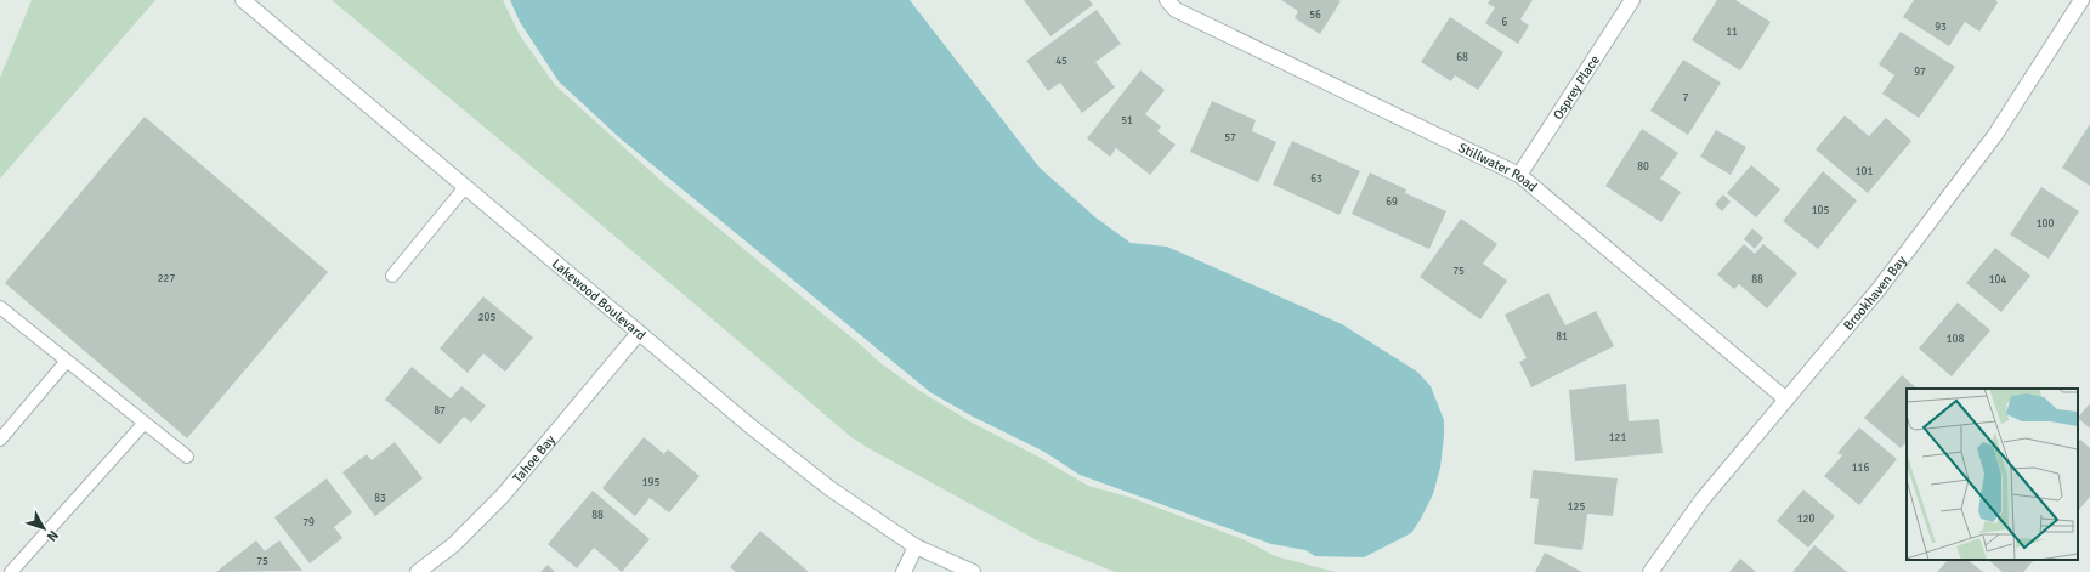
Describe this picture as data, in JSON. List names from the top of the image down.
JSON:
{
  "streets": {
    "street": [
      "Osprey Place",
      "Stillwater Road",
      "Brookhaven Bay",
      "Lakewood Boulevard",
      "Tahoe Bay"
    ]
  },
  "crossings": [
    ["Osprey Place", "Stillwater Road"],
    ["Stillwater Road", "Brookhaven Bay"],
    ["Lakewood Boulevard", "Tahoe Bay"]
  ],
  "house_numbers": [
    "56",
    "6",
    "93",
    "11",
    "68",
    "45",
    "97",
    "7",
    "51",
    "57",
    "80",
    "101",
    "63",
    "69",
    "105",
    "100",
    "75",
    "227",
    "88",
    "104",
    "205",
    "81",
    "108",
    "87",
    "121",
    "116",
    "195",
    "83",
    "125",
    "88",
    "120",
    "79",
    "75"
  ],
  "north": "bottom right"
}
